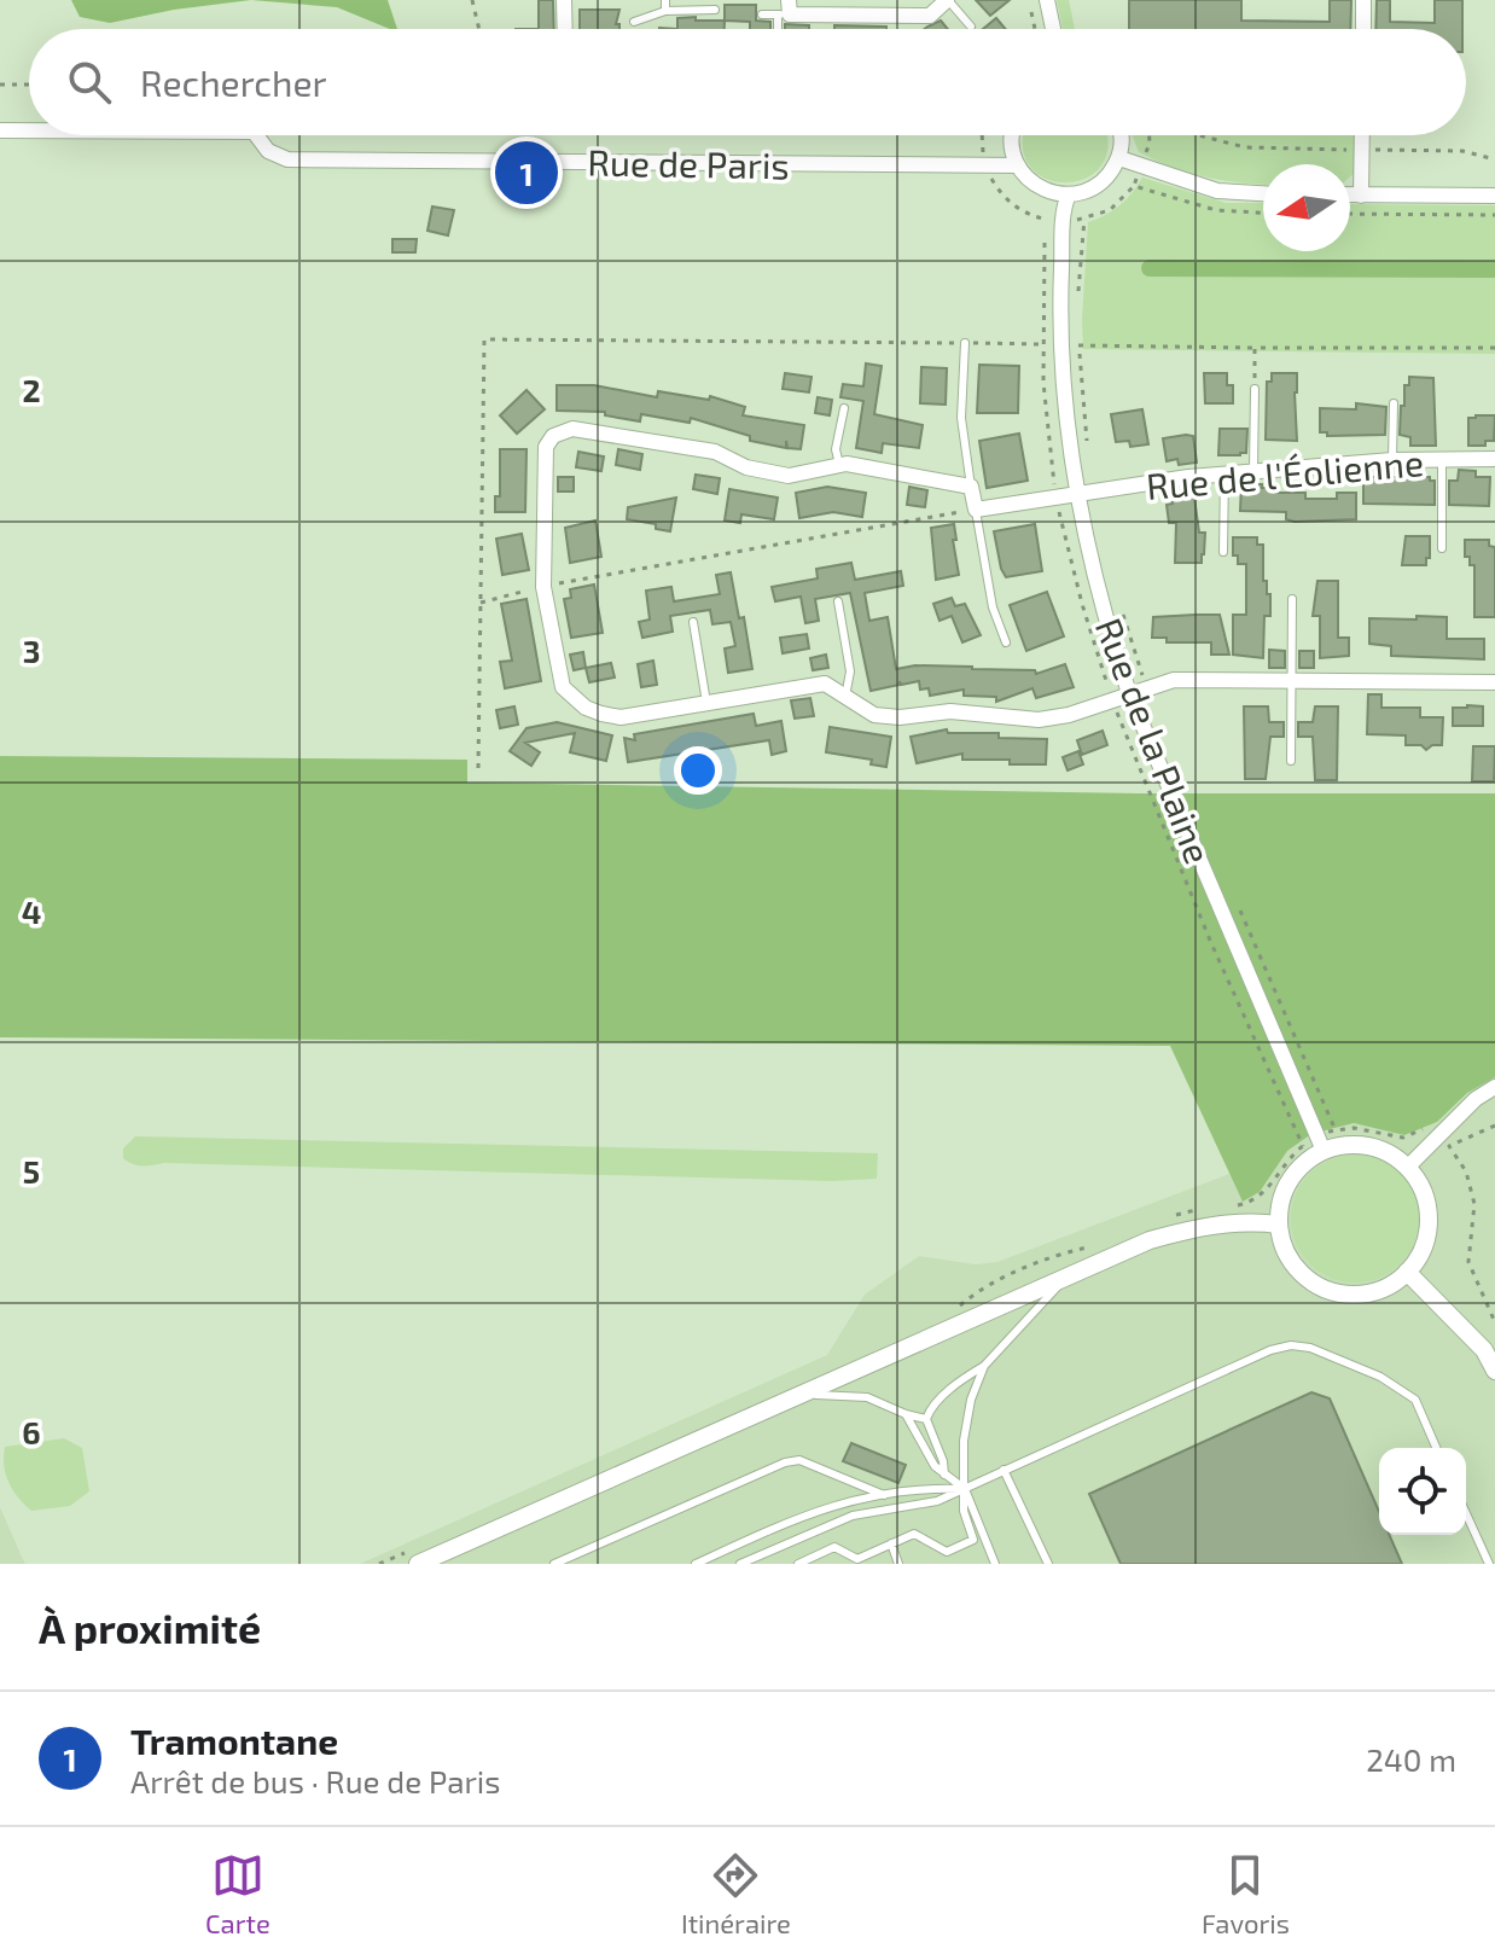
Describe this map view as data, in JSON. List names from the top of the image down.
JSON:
{
  "streets": {
    "street": ["Rue de Paris", "Rue de l'Éolienne", "Rue de la Plaine"]
  },
  "crossings": [
    ["Rue de l'Éolienne", "Rue de la Plaine"]
  ],
  "north": "left",
  "page": {
    "search": "Rechercher",
    "pins": "1",
    "heading": "À proximité",
    "list": [
      {
        "mark": "1",
        "name": "Tramontane",
        "note": "Arrêt de bus · Rue de Paris",
        "value": "240 m"
      }
    ],
    "nav": ["Carte", "Itinéraire", "Favoris"]
  },
  "grid": {
    "rows": [
      "2",
      "3",
      "4",
      "5",
      "6"
    ]
  }
}
